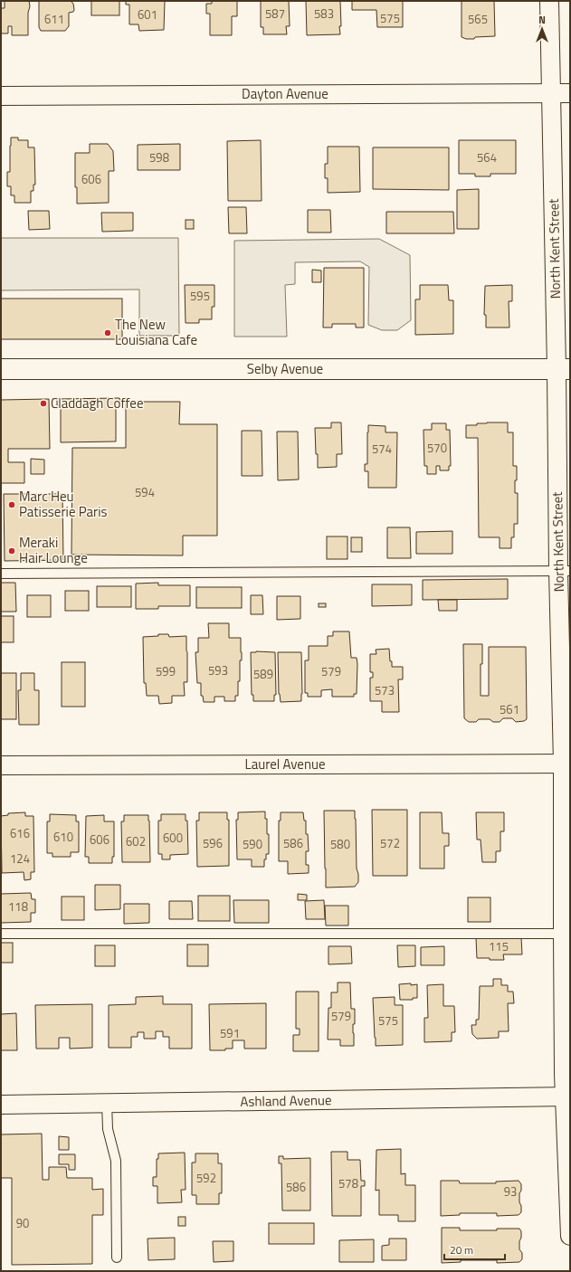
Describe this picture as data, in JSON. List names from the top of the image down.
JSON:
{
  "streets": {
    "street": [
      "Dayton Avenue",
      "North Kent Street",
      "Selby Avenue",
      "Laurel Avenue",
      "Ashland Avenue"
    ]
  },
  "crossings": [
    ["Dayton Avenue", "North Kent Street"],
    ["North Kent Street", "Selby Avenue"],
    ["North Kent Street", "Laurel Avenue"],
    ["North Kent Street", "Ashland Avenue"]
  ],
  "places": [
    "The New Louisiana Cafe",
    "Claddagh Coffee",
    "Marc Heu Patisserie Paris",
    "Meraki Hair Lounge"
  ],
  "house_numbers": [
    "587",
    "583",
    "601",
    "575",
    "611",
    "565",
    "598",
    "564",
    "606",
    "595",
    "570",
    "574",
    "594",
    "593",
    "599",
    "579",
    "589",
    "573",
    "561",
    "616",
    "610",
    "600",
    "606",
    "602",
    "596",
    "586",
    "572",
    "590",
    "580",
    "124",
    "118",
    "115",
    "579",
    "575",
    "591",
    "592",
    "578",
    "586",
    "93",
    "90"
  ],
  "scale_bar": "20 m",
  "north": "top"
}
